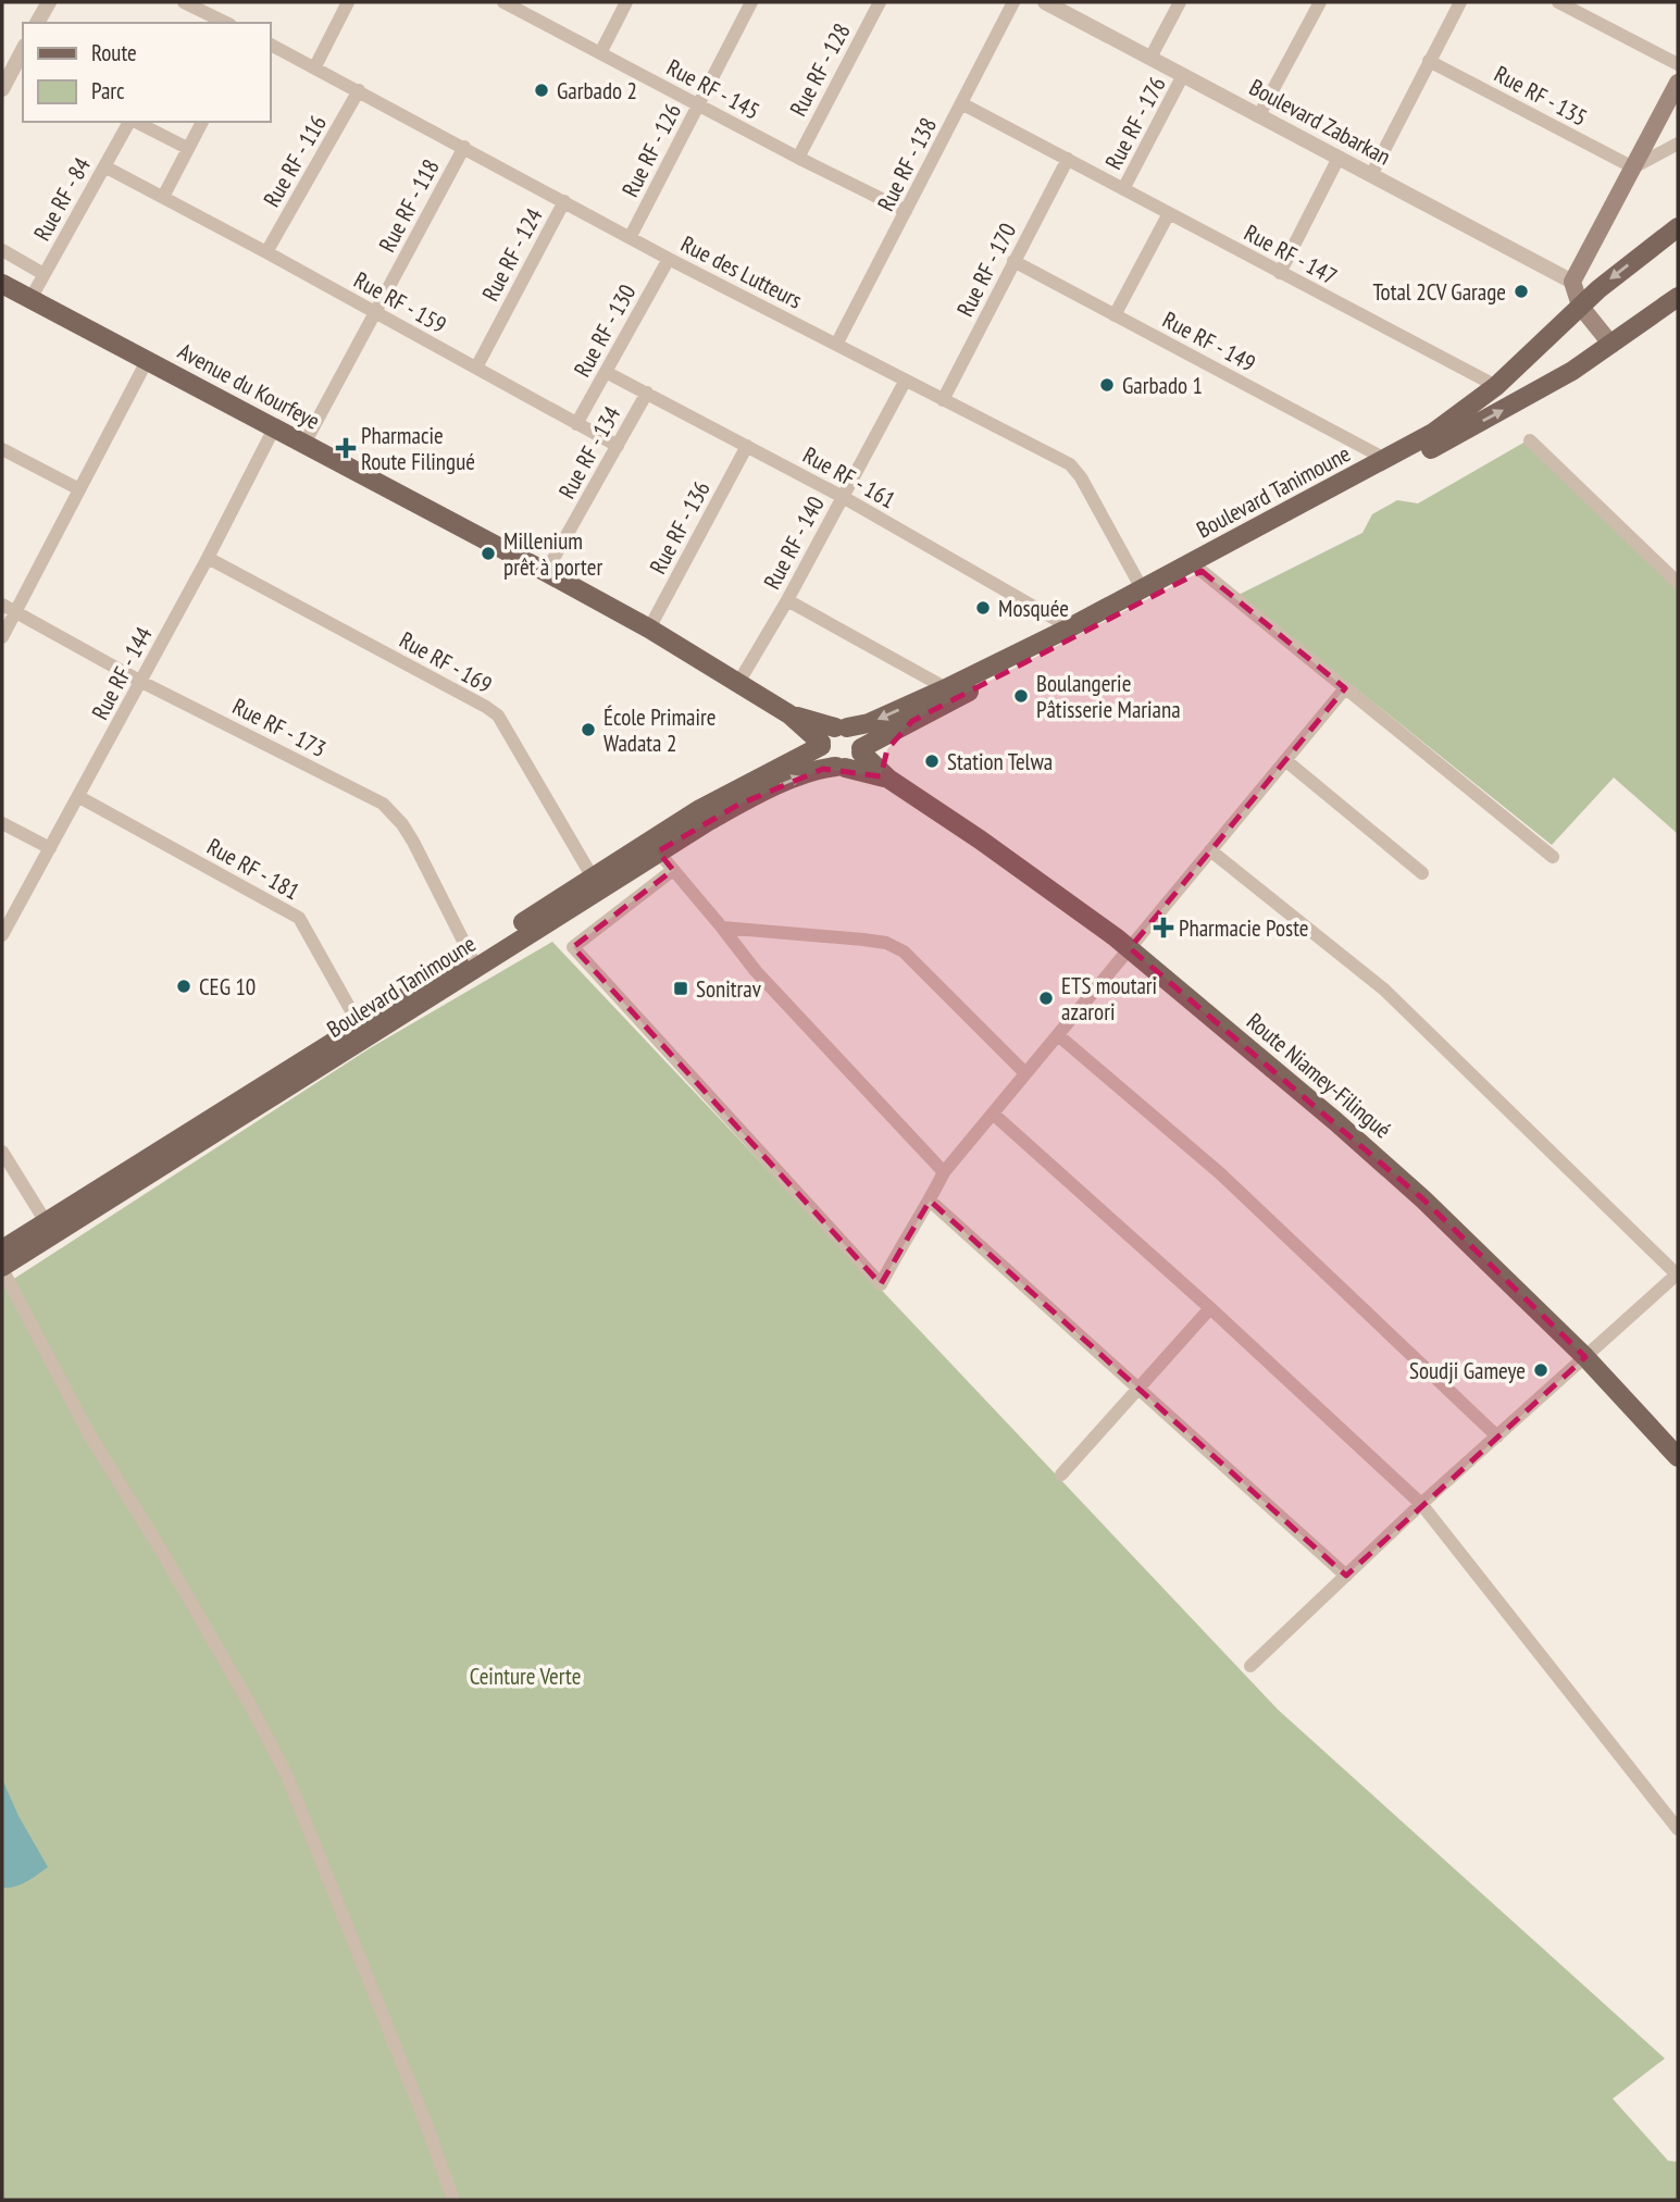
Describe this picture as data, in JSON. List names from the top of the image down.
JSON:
{
  "streets": {
    "main road": ["Avenue du Kourfeye", "Boulevard Tanimoune", "Route Niamey-Filingué"],
    "street": [
      "Rue RF - 128",
      "Rue RF - 145",
      "Rue RF - 135",
      "Boulevard Zabarkan",
      "Rue RF - 176",
      "Rue RF - 126",
      "Rue RF - 116",
      "Rue RF - 138",
      "Rue RF - 84",
      "Rue RF - 118",
      "Rue RF - 124",
      "Rue RF - 147",
      "Rue RF - 170",
      "Rue des Lutteurs",
      "Rue RF - 159",
      "Rue RF - 130",
      "Rue RF - 149",
      "Rue RF - 134",
      "Rue RF - 161",
      "Rue RF - 136",
      "Rue RF - 140",
      "Rue RF - 169",
      "Rue RF - 144",
      "Rue RF - 173",
      "Rue RF - 181"
    ]
  },
  "crossings": [
    ["Rue RF - 128", "Rue RF - 145"],
    ["Rue RF - 145", "Rue RF - 126"],
    ["Rue RF - 145", "Rue RF - 138"],
    ["Boulevard Zabarkan", "Rue RF - 176"],
    ["Rue RF - 176", "Rue RF - 147"],
    ["Rue RF - 126", "Rue des Lutteurs"],
    ["Rue RF - 116", "Rue des Lutteurs"],
    ["Rue RF - 116", "Rue RF - 159"],
    ["Rue RF - 138", "Rue RF - 147"],
    ["Rue RF - 138", "Rue des Lutteurs"],
    ["Rue RF - 84", "Rue RF - 159"],
    ["Rue RF - 84", "Avenue du Kourfeye"],
    ["Rue RF - 118", "Rue des Lutteurs"],
    ["Rue RF - 118", "Rue RF - 159"],
    ["Rue RF - 118", "Avenue du Kourfeye"],
    ["Rue RF - 124", "Rue des Lutteurs"],
    ["Rue RF - 124", "Rue RF - 159"],
    ["Rue RF - 147", "Rue RF - 170"],
    ["Rue RF - 147", "Boulevard Tanimoune"],
    ["Rue RF - 170", "Rue des Lutteurs"],
    ["Rue RF - 170", "Rue RF - 149"],
    ["Rue des Lutteurs", "Rue RF - 130"],
    ["Rue des Lutteurs", "Boulevard Tanimoune"],
    ["Rue des Lutteurs", "Rue RF - 140"],
    ["Rue RF - 159", "Rue RF - 130"],
    ["Rue RF - 159", "Rue RF - 134"],
    ["Rue RF - 130", "Rue RF - 161"],
    ["Rue RF - 149", "Boulevard Tanimoune"],
    ["Avenue du Kourfeye", "Rue RF - 134"],
    ["Avenue du Kourfeye", "Boulevard Tanimoune"],
    ["Avenue du Kourfeye", "Rue RF - 136"],
    ["Avenue du Kourfeye", "Rue RF - 140"],
    ["Avenue du Kourfeye", "Rue RF - 144"],
    ["Avenue du Kourfeye", "Route Niamey-Filingué"],
    ["Rue RF - 134", "Rue RF - 161"],
    ["Rue RF - 161", "Boulevard Tanimoune"],
    ["Rue RF - 161", "Rue RF - 136"],
    ["Rue RF - 161", "Rue RF - 140"],
    ["Boulevard Tanimoune", "Rue RF - 169"],
    ["Boulevard Tanimoune", "Rue RF - 173"],
    ["Boulevard Tanimoune", "Rue RF - 181"],
    ["Boulevard Tanimoune", "Route Niamey-Filingué"],
    ["Rue RF - 169", "Rue RF - 144"],
    ["Rue RF - 144", "Rue RF - 173"],
    ["Rue RF - 144", "Rue RF - 181"]
  ],
  "parks": ["Ceinture Verte"],
  "places": {
    "other": [
      "Garbado 2",
      "Total 2CV Garage",
      "Garbado 1",
      "Millenium prêt à porter",
      "Mosquée",
      "Boulangerie Pâtisserie Mariana",
      "École Primaire Wadata 2",
      "Station Telwa",
      "CEG 10",
      "ETS moutari azarori",
      "Soudji Gameye"
    ],
    "health": ["Pharmacie Route Filingué", "Pharmacie Poste"],
    "transit": ["Sonitrav"]
  },
  "legend": ["Route", "Parc"]
}
